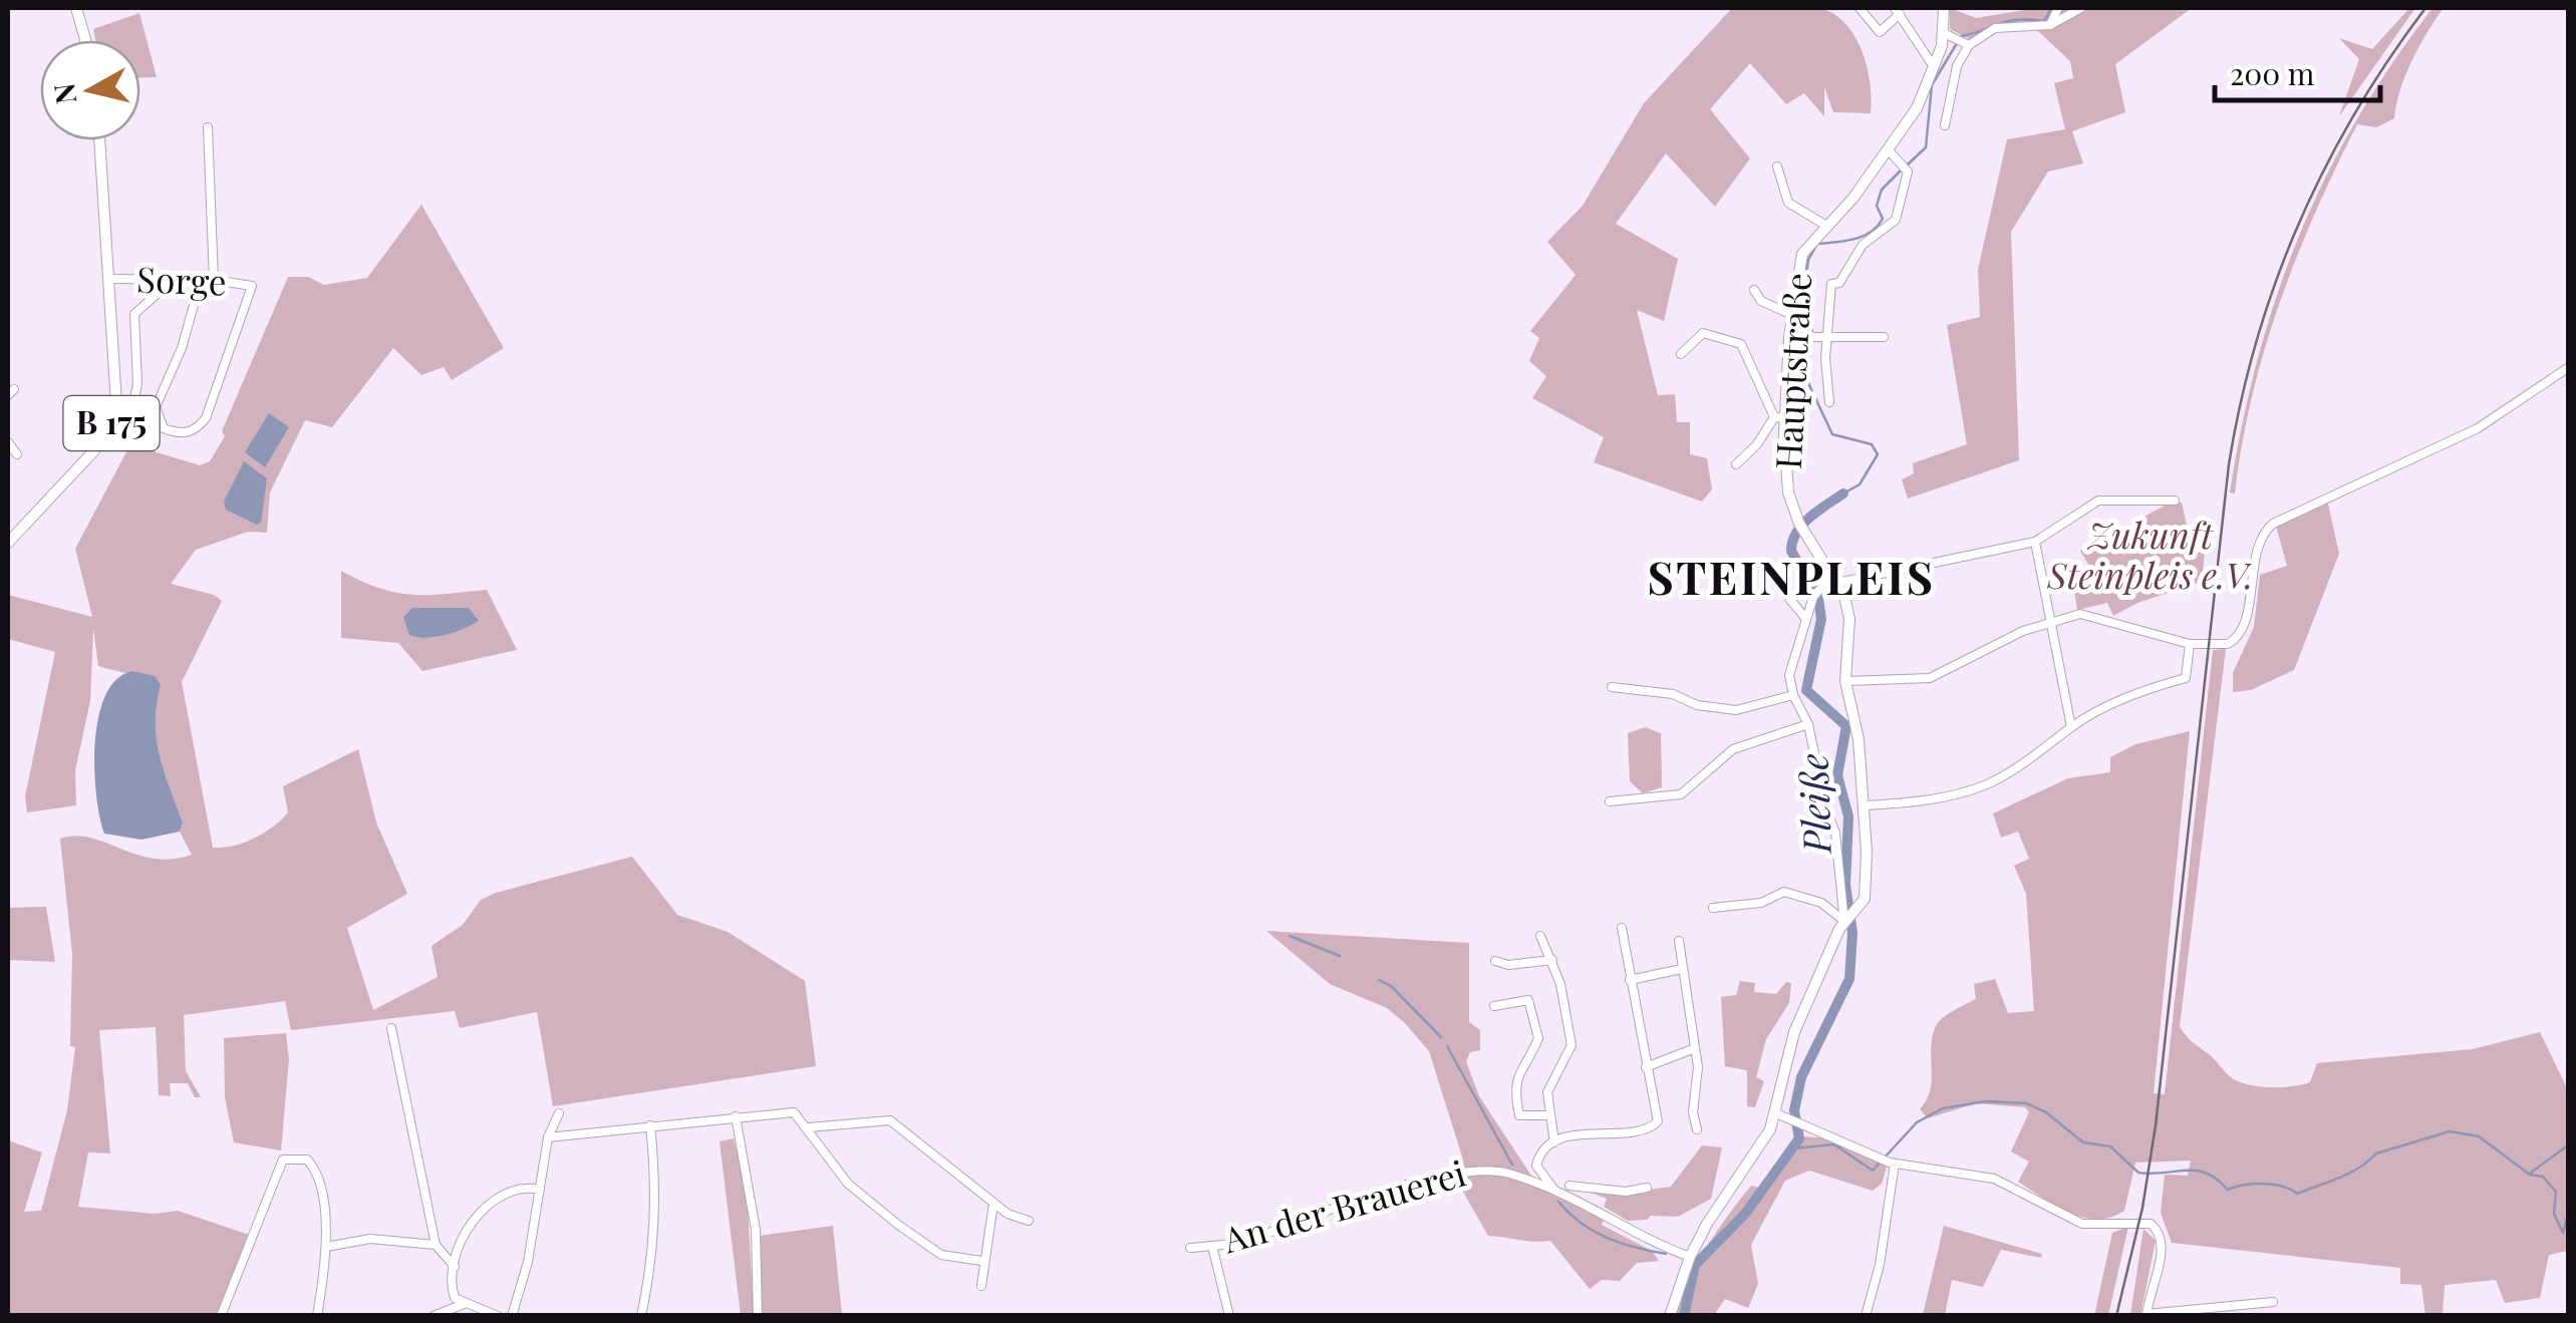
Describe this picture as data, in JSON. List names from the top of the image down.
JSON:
{
  "streets": {
    "main road": ["Hauptstraße", "B 175"],
    "street": ["Sorge", "An der Brauerei"]
  },
  "crossings": [
    ["Sorge", "B 175"],
    ["Hauptstraße", "An der Brauerei"]
  ],
  "districts": ["STEINPLEIS"],
  "water": ["Pleiße"],
  "parks": ["Zukunft Steinpleis e.V."],
  "scale_bar": "200 m",
  "north": "left"
}
